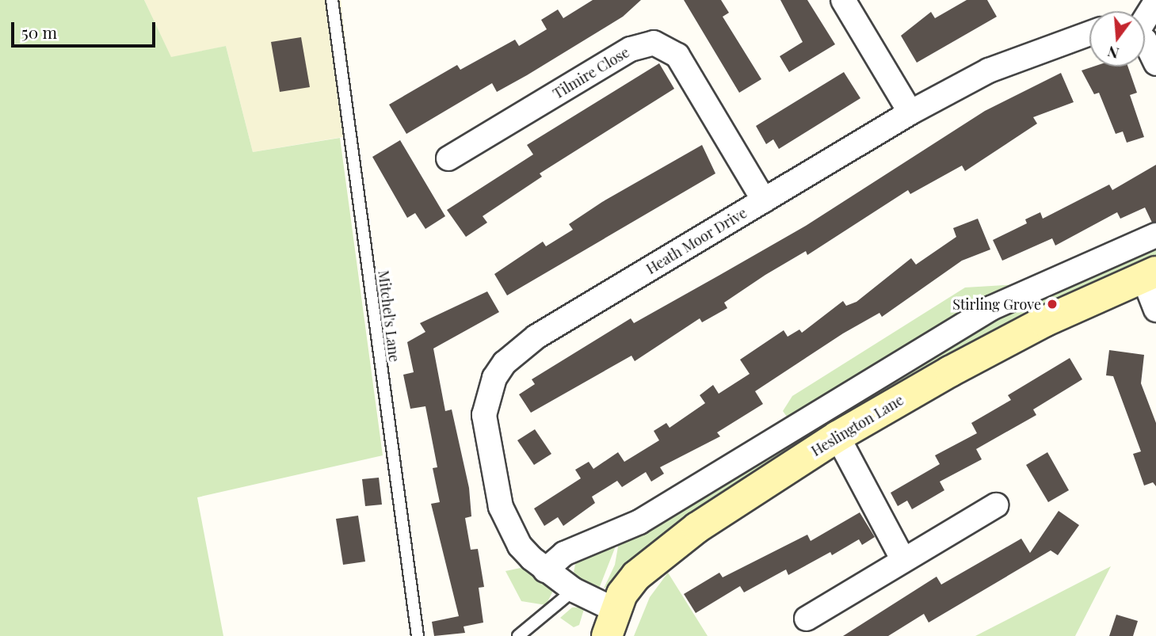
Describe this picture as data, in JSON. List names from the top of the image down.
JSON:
{
  "streets": {
    "street": ["Tilmire Close", "Heath Moor Drive", "Heslington Lane"],
    "lane": ["Mitchel's Lane"]
  },
  "crossings": [
    ["Tilmire Close", "Heath Moor Drive"],
    ["Heath Moor Drive", "Heslington Lane"]
  ],
  "places": ["Stirling Grove"],
  "scale_bar": "50 m",
  "north": "bottom"
}
